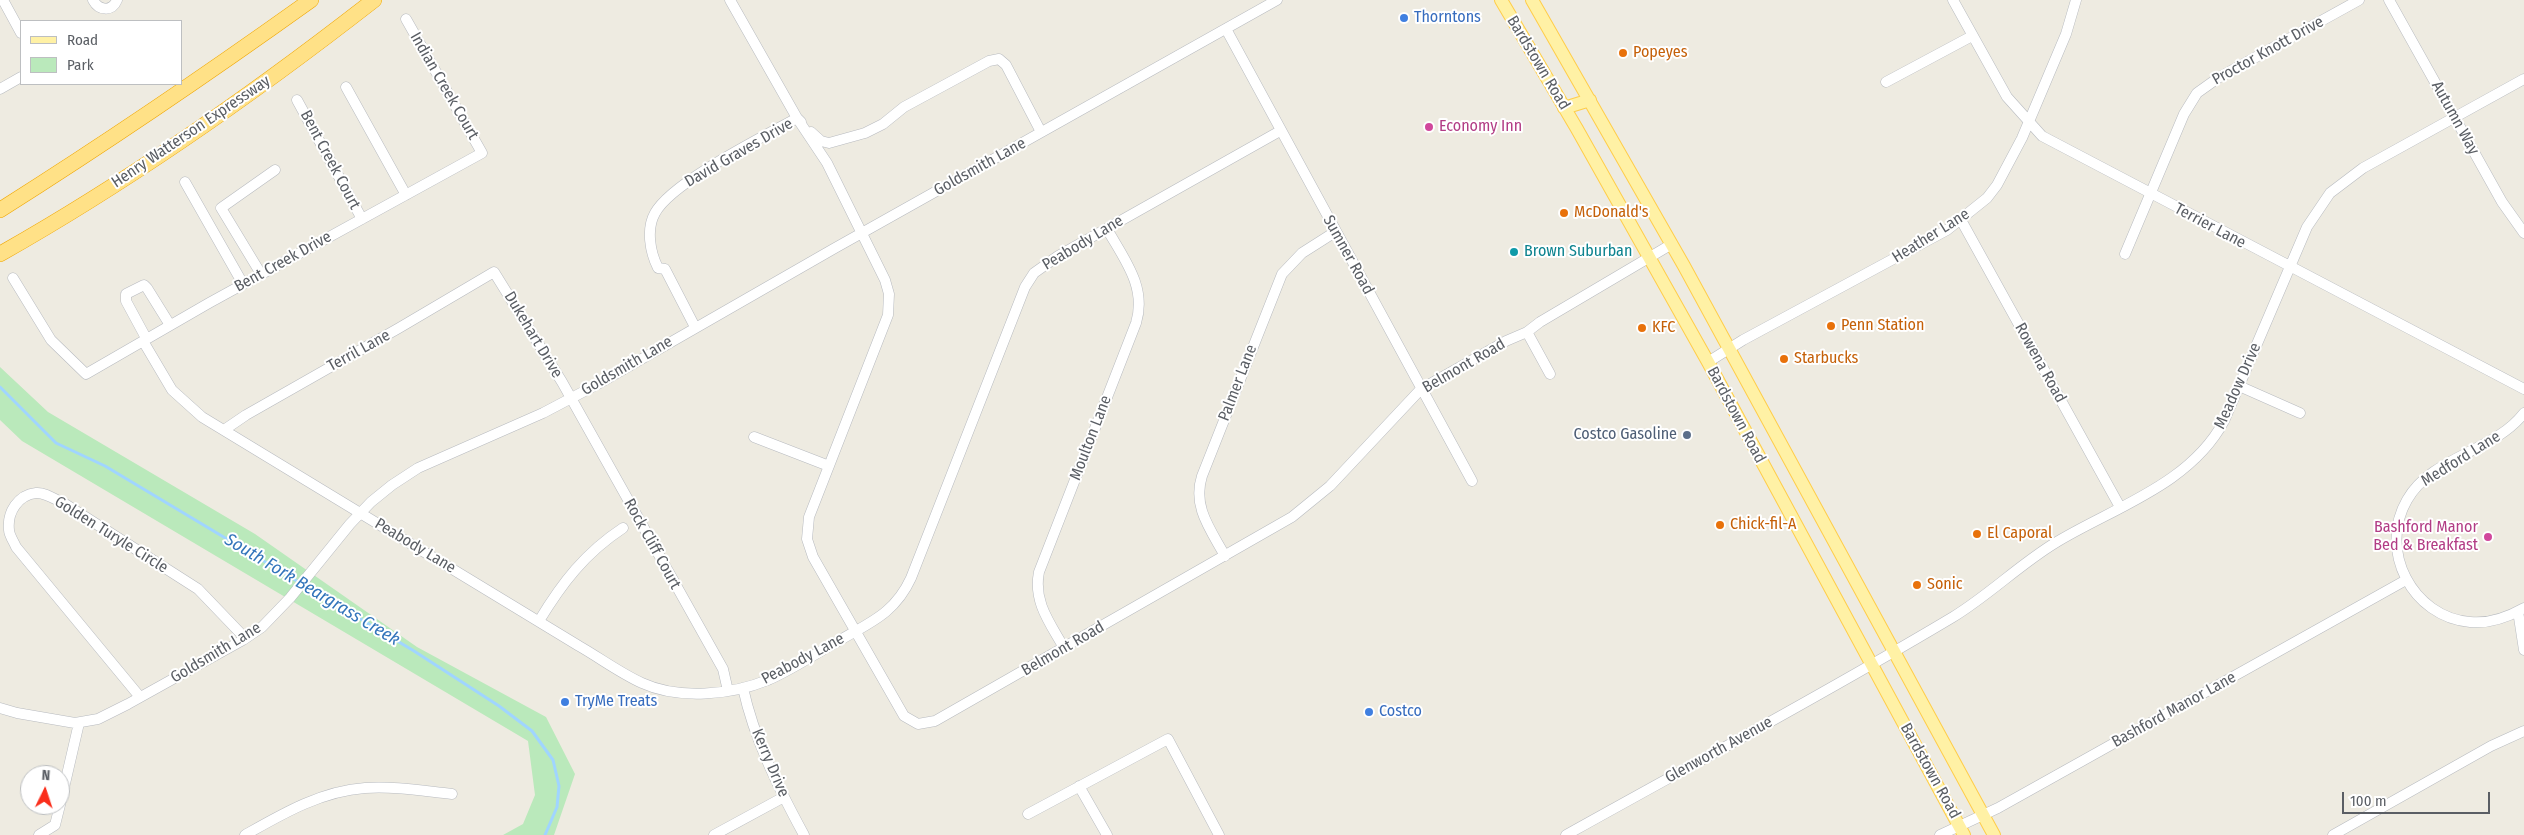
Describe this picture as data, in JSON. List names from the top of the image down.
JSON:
{
  "streets": {
    "highway": ["Henry Watterson Expressway"],
    "main road": ["Bardstown Road"],
    "street": [
      "Proctor Knott Drive",
      "Indian Creek Court",
      "Autumn Way",
      "David Graves Drive",
      "Bent Creek Court",
      "Goldsmith Lane",
      "Terrier Lane",
      "Heather Lane",
      "Peabody Lane",
      "Sumner Road",
      "Bent Creek Drive",
      "Dukehart Drive",
      "Terril Lane",
      "Rowena Road",
      "Belmont Road",
      "Palmer Lane",
      "Meadow Drive",
      "Moulton Lane",
      "Medford Lane",
      "Golden Turyle Circle",
      "Rock Cliff Court",
      "Bashford Manor Lane",
      "Glenworth Avenue",
      "Kerry Drive"
    ]
  },
  "crossings": [
    ["Proctor Knott Drive", "Terrier Lane"],
    ["Bardstown Road", "Heather Lane"],
    ["Bardstown Road", "Belmont Road"],
    ["Bardstown Road", "Meadow Drive"],
    ["Bardstown Road", "Bashford Manor Lane"],
    ["Bardstown Road", "Glenworth Avenue"],
    ["Indian Creek Court", "Bent Creek Drive"],
    ["Autumn Way", "Meadow Drive"],
    ["David Graves Drive", "Goldsmith Lane"],
    ["David Graves Drive", "Belmont Road"],
    ["Bent Creek Court", "Bent Creek Drive"],
    ["Goldsmith Lane", "Peabody Lane"],
    ["Goldsmith Lane", "Sumner Road"],
    ["Goldsmith Lane", "Dukehart Drive"],
    ["Goldsmith Lane", "Belmont Road"],
    ["Goldsmith Lane", "Golden Turyle Circle"],
    ["Goldsmith Lane", "Rock Cliff Court"],
    ["Terrier Lane", "Heather Lane"],
    ["Terrier Lane", "Meadow Drive"],
    ["Heather Lane", "Rowena Road"],
    ["Peabody Lane", "Sumner Road"],
    ["Peabody Lane", "Bent Creek Drive"],
    ["Peabody Lane", "Terril Lane"],
    ["Peabody Lane", "Belmont Road"],
    ["Peabody Lane", "Moulton Lane"],
    ["Peabody Lane", "Rock Cliff Court"],
    ["Peabody Lane", "Kerry Drive"],
    ["Sumner Road", "Belmont Road"],
    ["Sumner Road", "Palmer Lane"],
    ["Dukehart Drive", "Terril Lane"],
    ["Dukehart Drive", "Rock Cliff Court"],
    ["Rowena Road", "Meadow Drive"],
    ["Belmont Road", "Palmer Lane"],
    ["Belmont Road", "Moulton Lane"],
    ["Meadow Drive", "Glenworth Avenue"],
    ["Medford Lane", "Bashford Manor Lane"]
  ],
  "water": ["South Fork Beargrass Creek"],
  "places": [
    "Thorntons",
    "Popeyes",
    "Economy Inn",
    "McDonald's",
    "Brown Suburban",
    "Penn Station",
    "KFC",
    "Starbucks",
    "Costco Gasoline",
    "Chick-fil-A",
    "El Caporal",
    "Bashford Manor Bed & Breakfast",
    "Sonic",
    "TryMe Treats",
    "Costco"
  ],
  "legend": ["Road", "Park"],
  "scale_bar": "100 m",
  "north": "top"
}
